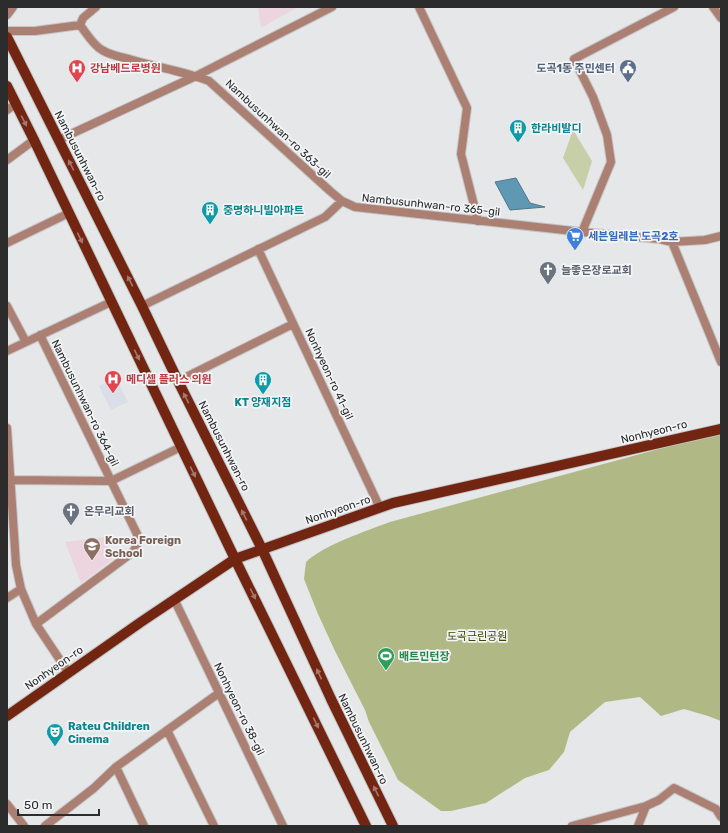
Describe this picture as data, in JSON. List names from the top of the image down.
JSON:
{
  "streets": {
    "main road": ["Nambusunhwan-ro", "Nonhyeon-ro"],
    "street": [
      "Nambusunhwan-ro 363-gil",
      "Nambusunhwan-ro 365-gil",
      "Nonhyeon-ro 41-gil",
      "Nambusunhwan-ro 364-gil",
      "Nonhyeon-ro 38-gil"
    ]
  },
  "crossings": [
    ["Nambusunhwan-ro 363-gil", "Nambusunhwan-ro 365-gil"],
    ["Nambusunhwan-ro", "Nonhyeon-ro"],
    ["Nonhyeon-ro 41-gil", "Nonhyeon-ro"],
    ["Nonhyeon-ro", "Nonhyeon-ro 38-gil"]
  ],
  "parks": ["도곡근린공원"],
  "places": {
    "hospital": ["강남베드로병원", "메디셀 플러스 의원"],
    "public building": ["도곡1동 주민센터"],
    "building": ["한라비발디", "중명하니빌아파트", "KT 양재지점"],
    "supermarket": ["세븐일레븐 도곡2호"],
    "church": ["늘좋은장로교회", "온무리교회"],
    "school or university": ["Korea Foreign School"],
    "sports": ["배트민턴장"],
    "theatre": ["Rateu Children Cinema"]
  },
  "scale_bar": "50 m"
}
